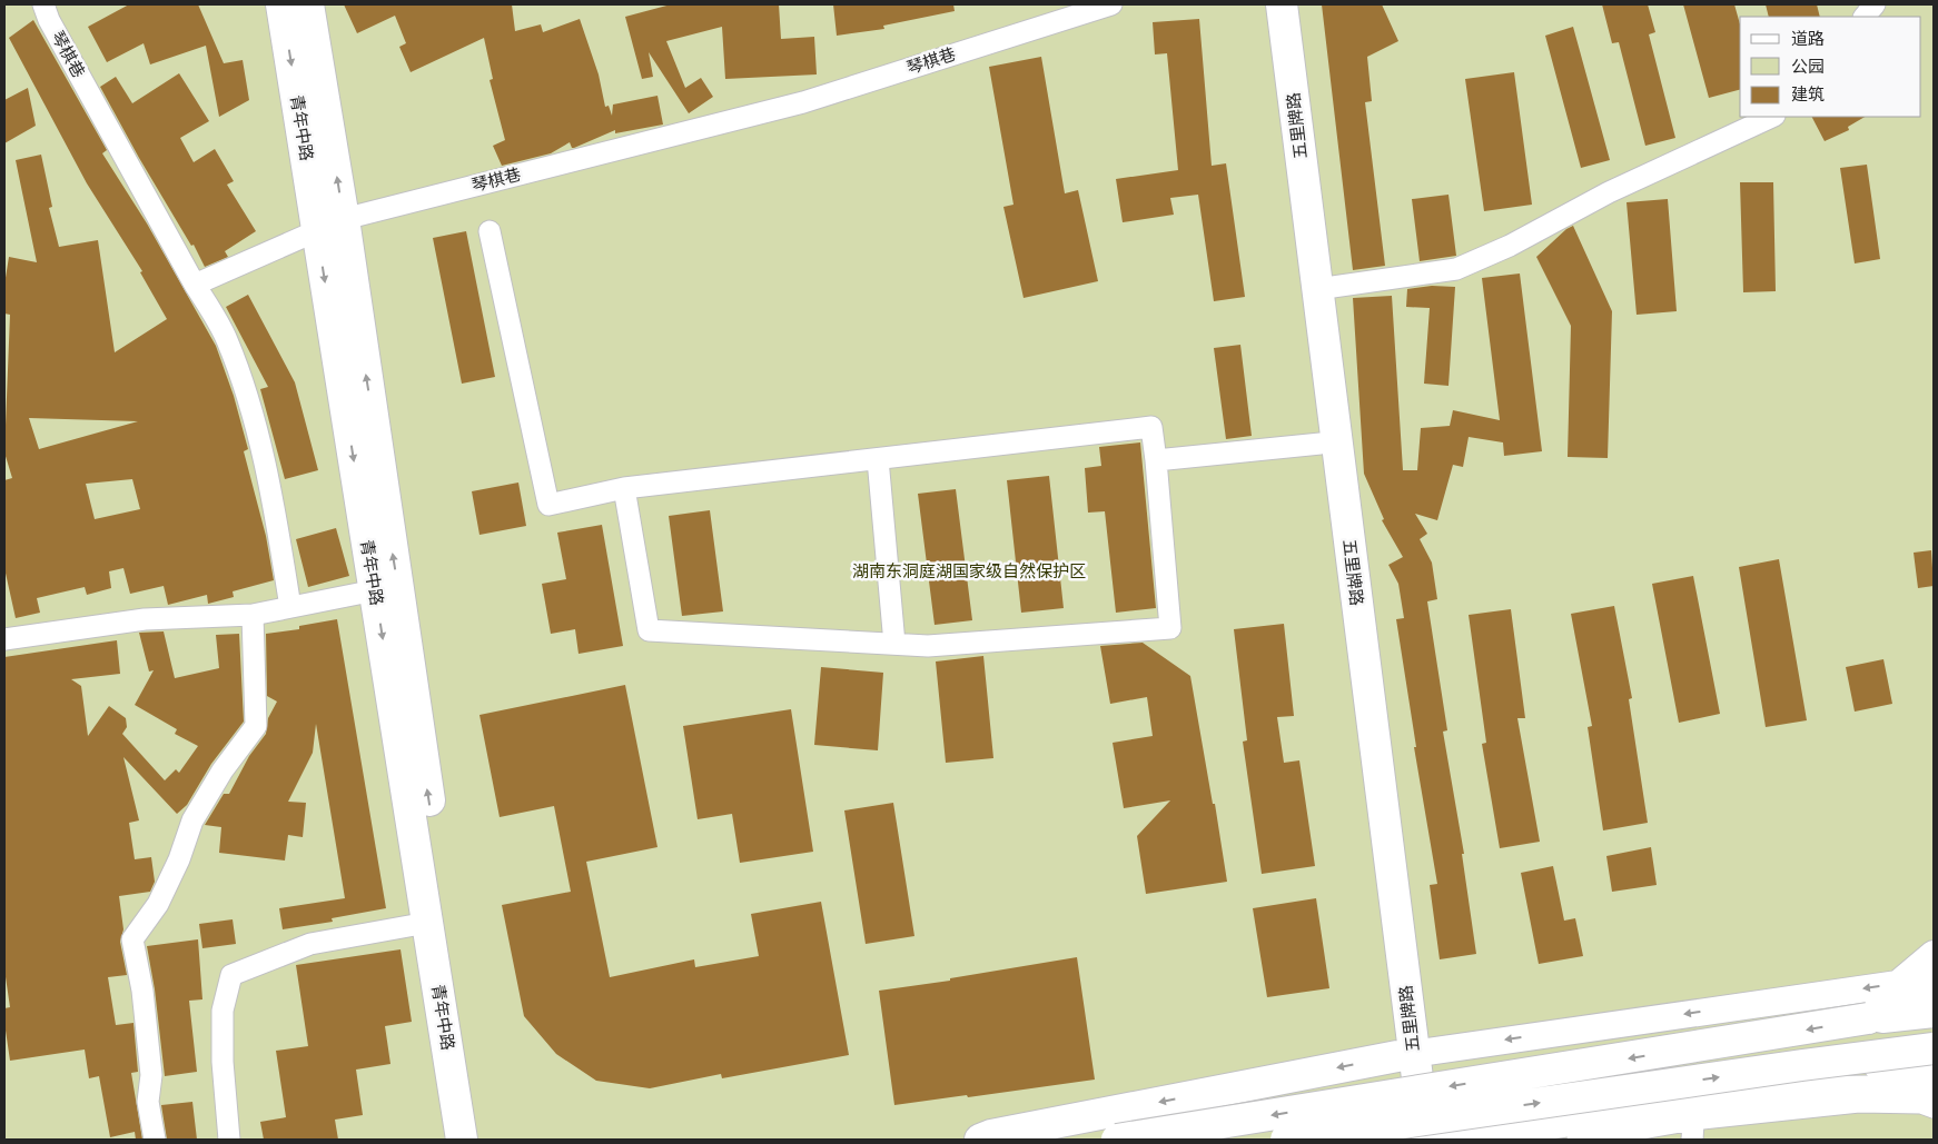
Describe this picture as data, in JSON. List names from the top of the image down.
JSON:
{
  "streets": {
    "main road": ["五里牌路", "青年中路"],
    "street": ["琴棋巷"]
  },
  "crossings": [
    ["琴棋巷", "青年中路"]
  ],
  "parks": ["湖南东洞庭湖国家级自然保护区"],
  "legend": ["道路", "公园", "建筑"]
}
